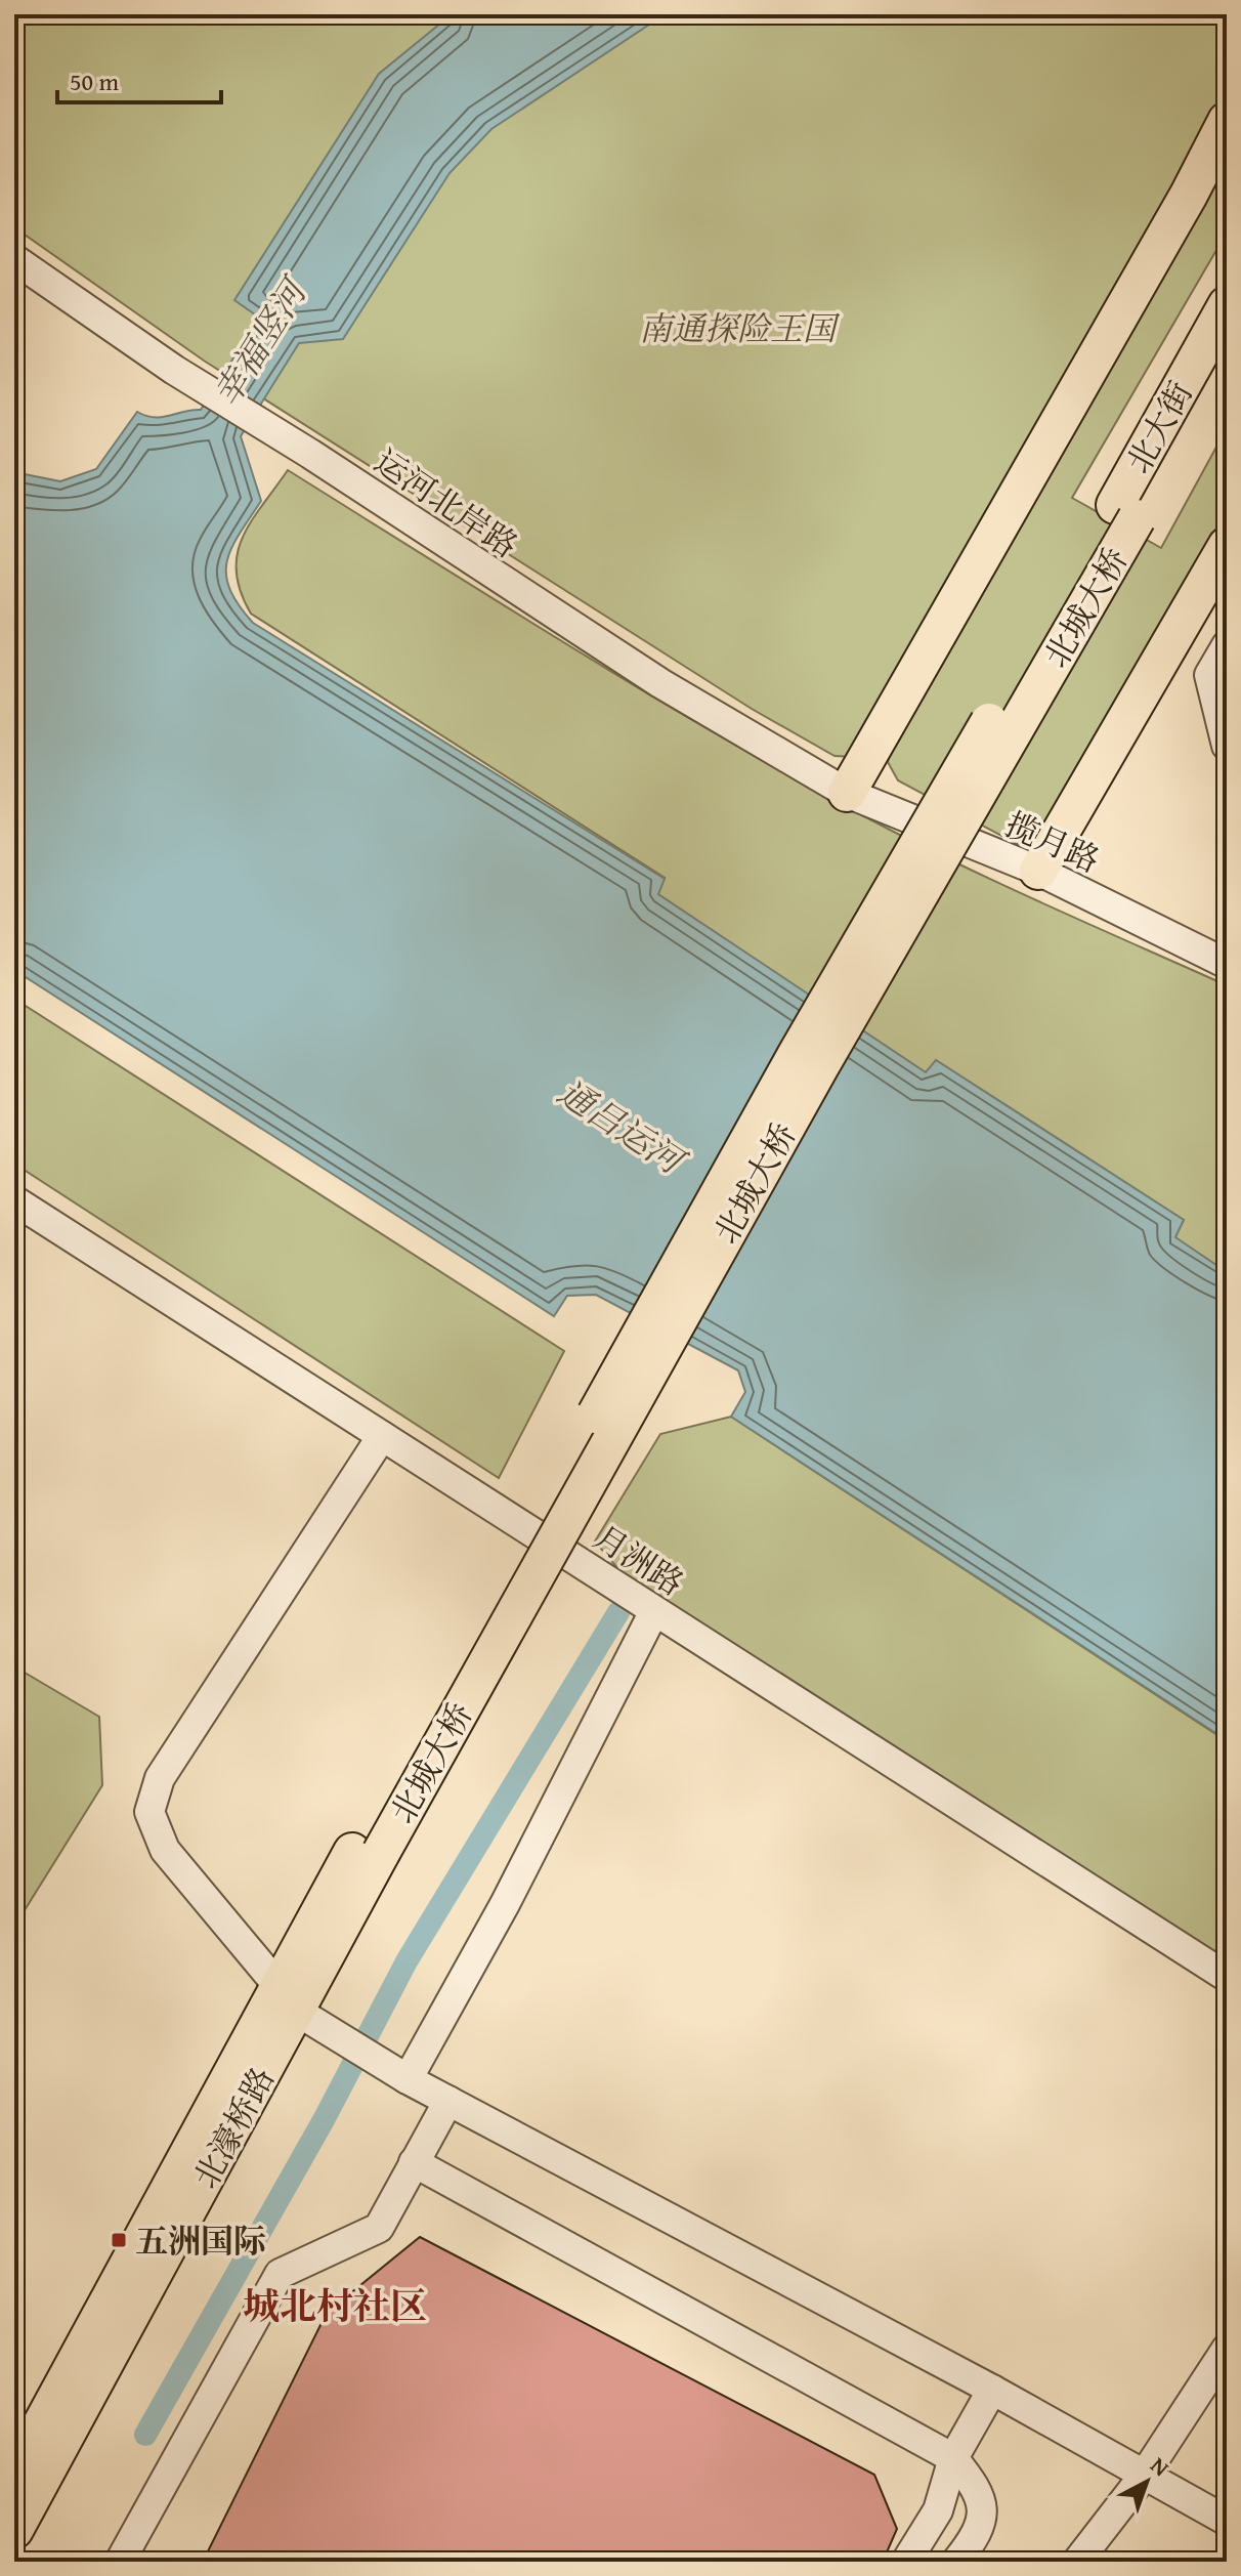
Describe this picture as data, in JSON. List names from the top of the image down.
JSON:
{
  "streets": {
    "main road": ["北大街", "北城大桥", "北濠桥路"],
    "street": ["运河北岸路", "揽月路", "月洲路"]
  },
  "crossings": [
    ["北大街", "北城大桥"],
    ["运河北岸路", "揽月路"],
    ["北城大桥", "北濠桥路"]
  ],
  "districts": ["城北村社区"],
  "water": ["幸福竖河", "通吕运河"],
  "parks": ["南通探险王国"],
  "places": {
    "transit": ["五洲国际"]
  },
  "scale_bar": "50 m",
  "north": "top right"
}
